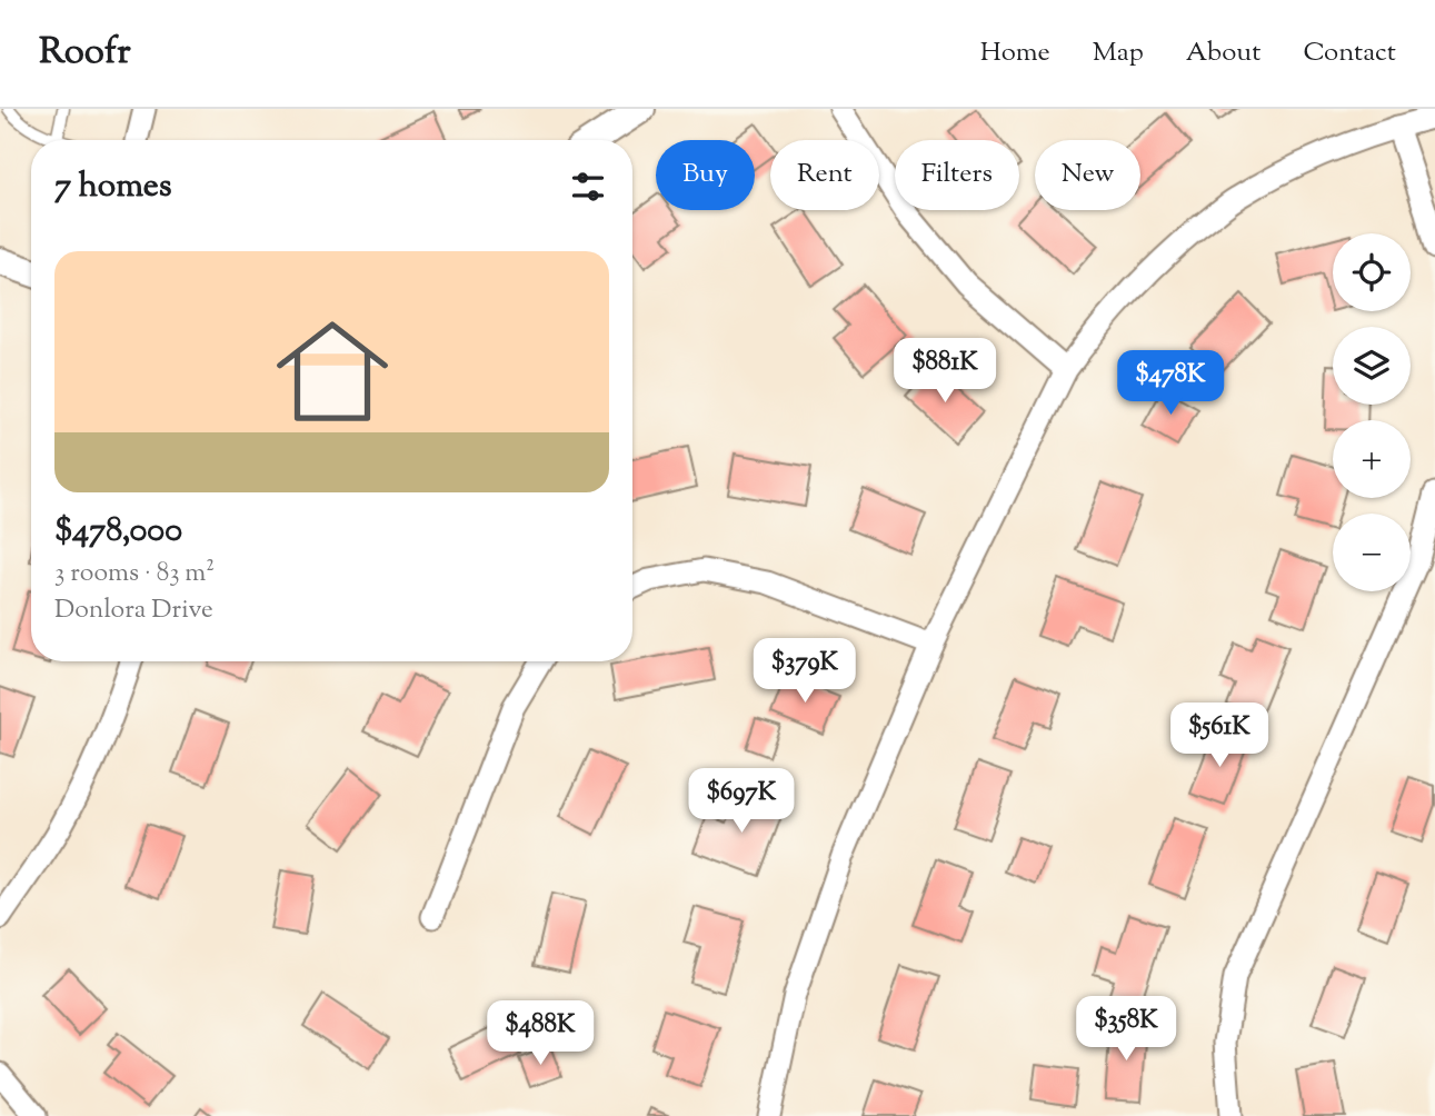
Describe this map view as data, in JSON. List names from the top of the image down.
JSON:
{
  "page": {
    "header": "Roofr",
    "nav": [
      "Home",
      "Map",
      "About",
      "Contact"
    ],
    "chip": [
      "Buy",
      "Rent",
      "Filters",
      "New"
    ],
    "heading": "7 homes",
    "map_buttons": ["+", "−"],
    "list": [
      {
        "name": "$478,000",
        "note": "3 rooms · 83 m² · Donlora Drive"
      }
    ],
    "price": [
      "$881K",
      "$478K",
      "$379K",
      "$561K",
      "$697K",
      "$358K",
      "$488K"
    ]
  }
}
